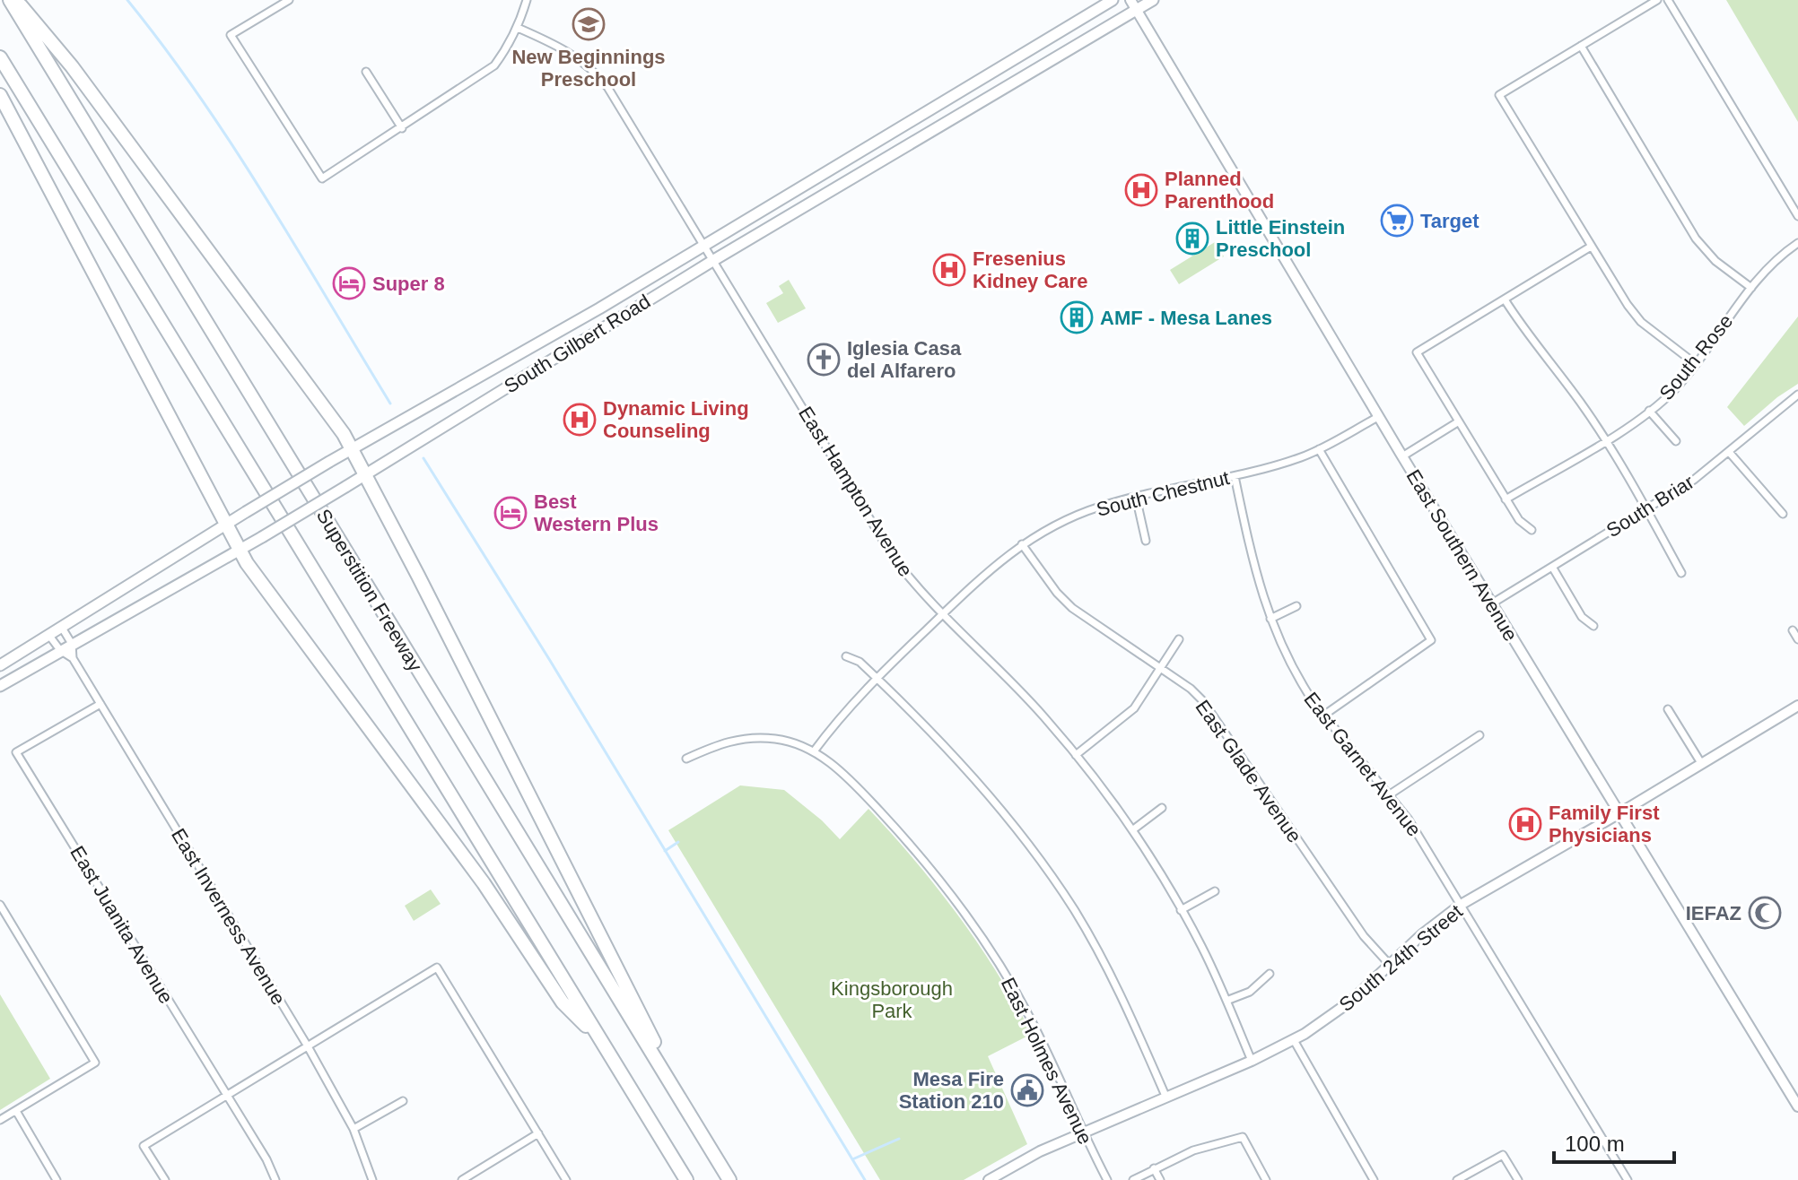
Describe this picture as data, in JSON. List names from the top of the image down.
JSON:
{
  "streets": {
    "highway": ["Superstition Freeway"],
    "main road": ["South Gilbert Road", "East Southern Avenue", "South 24th Street"],
    "street": [
      "South Rose",
      "East Hampton Avenue",
      "South Chestnut",
      "South Briar",
      "East Garnet Avenue",
      "East Glade Avenue",
      "East Inverness Avenue",
      "East Juanita Avenue",
      "East Holmes Avenue"
    ]
  },
  "crossings": [
    ["South Gilbert Road", "East Hampton Avenue"],
    ["South Gilbert Road", "East Southern Avenue"],
    ["South Gilbert Road", "East Inverness Avenue"],
    ["East Hampton Avenue", "South Chestnut"],
    ["East Hampton Avenue", "South 24th Street"],
    ["South Chestnut", "East Southern Avenue"],
    ["South Chestnut", "East Garnet Avenue"],
    ["South Chestnut", "East Glade Avenue"],
    ["South Chestnut", "East Holmes Avenue"],
    ["South Briar", "East Southern Avenue"],
    ["East Southern Avenue", "South 24th Street"],
    ["East Garnet Avenue", "South 24th Street"],
    ["East Glade Avenue", "South 24th Street"],
    ["East Inverness Avenue", "East Juanita Avenue"],
    ["South 24th Street", "East Holmes Avenue"]
  ],
  "parks": ["Kingsborough Park"],
  "places": {
    "school or university": ["New Beginnings Preschool"],
    "hospital": [
      "Planned Parenthood",
      "Fresenius Kidney Care",
      "Dynamic Living Counseling",
      "Family First Physicians"
    ],
    "supermarket": ["Target"],
    "building": ["Little Einstein Preschool", "AMF - Mesa Lanes"],
    "hotel": ["Super 8", "Best Western Plus"],
    "church": ["Iglesia Casa del Alfarero"],
    "mosque": ["IEFAZ"],
    "public building": ["Mesa Fire Station 210"]
  },
  "scale_bar": "100 m"
}
